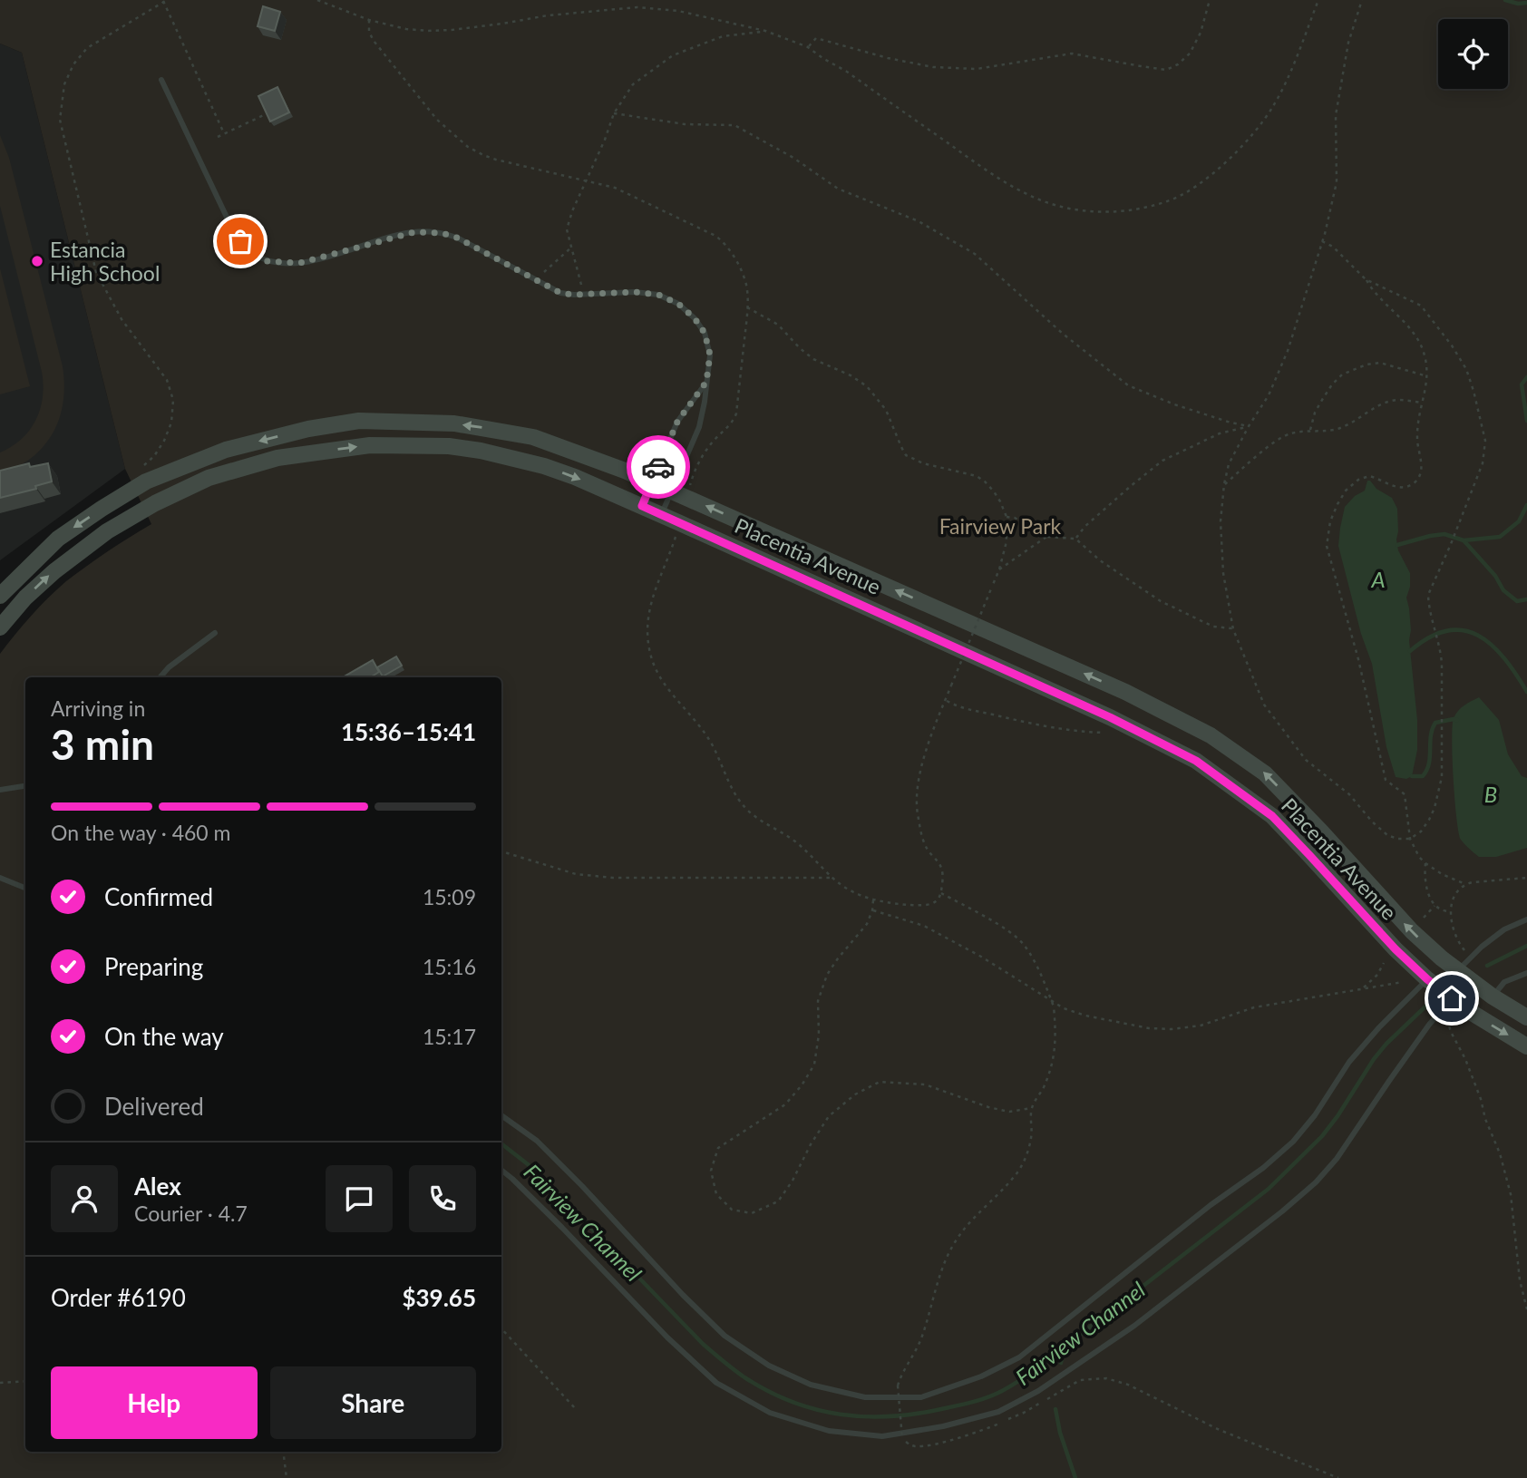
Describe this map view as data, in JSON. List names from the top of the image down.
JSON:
{
  "streets": {
    "main road": ["Placentia Avenue"]
  },
  "water": ["A", "B", "Fairview Channel"],
  "parks": ["Fairview Park"],
  "places": ["Estancia High School"],
  "page": {
    "heading": ["3 min", "Arriving in", "15:36–15:41"],
    "panel": [
      "Alex",
      "Courier · 4.7",
      "Order #6190",
      "$39.65"
    ],
    "bar": "On the way · 460 m",
    "list": [
      ["Confirmed", "15:09"],
      ["Preparing", "15:16"],
      ["On the way", "15:17"],
      "Delivered"
    ],
    "buttons": ["Help", "Share"]
  }
}
